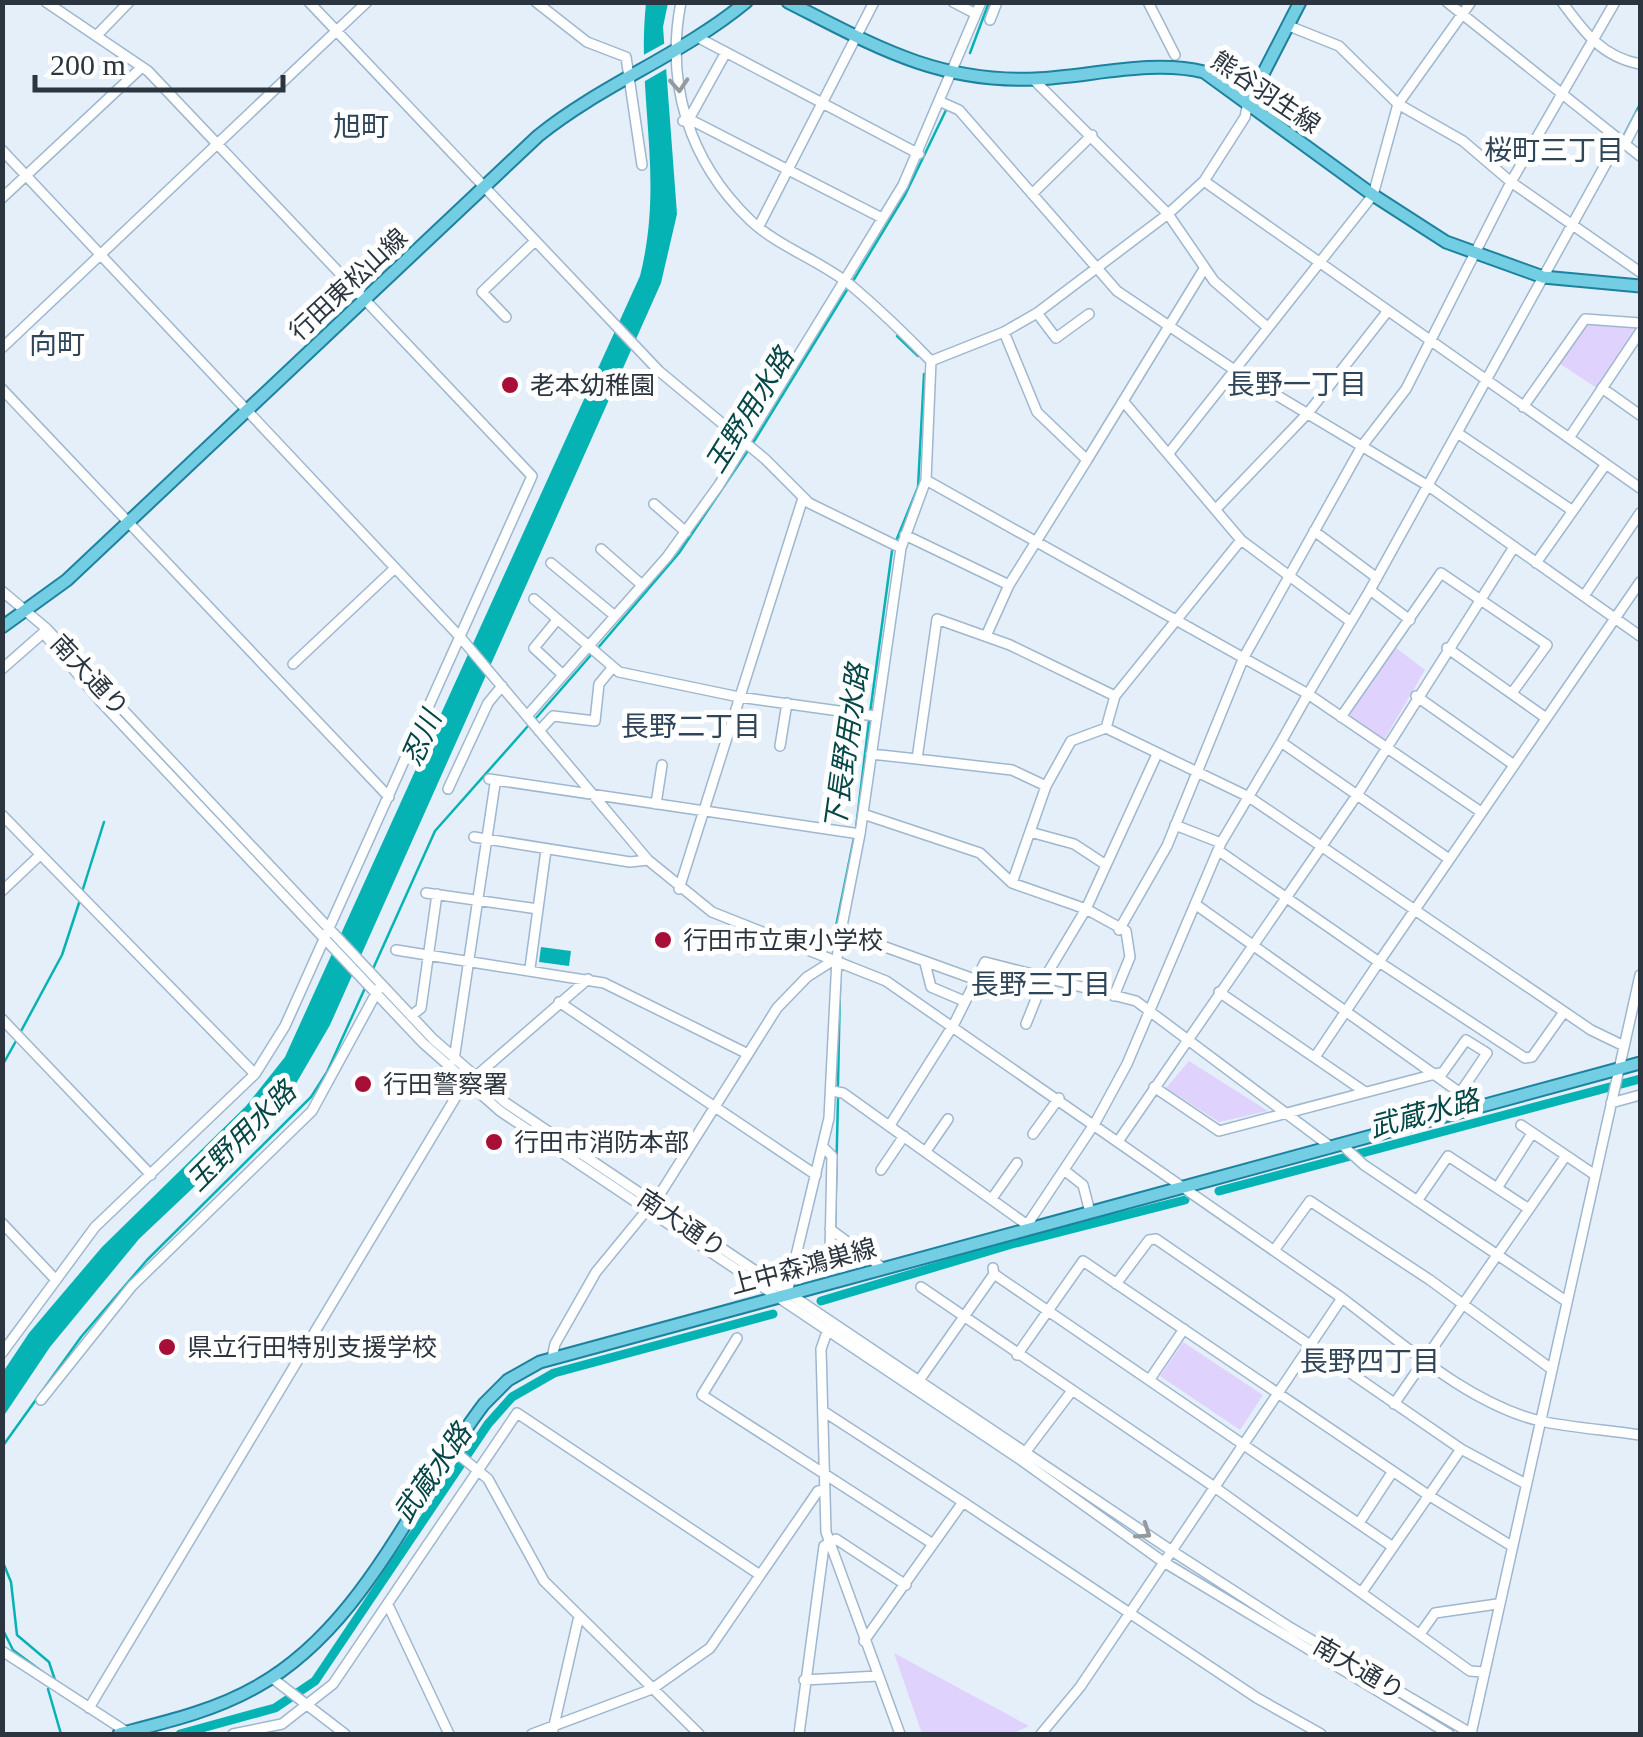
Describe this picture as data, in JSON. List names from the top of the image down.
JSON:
{
  "streets": {
    "main road": ["熊谷羽生線", "行田東松山線", "上中森鴻巣線"],
    "street": ["南大通り"]
  },
  "crossings": [
    ["行田東松山線", "南大通り"],
    ["南大通り", "上中森鴻巣線"]
  ],
  "districts": [
    "旭町",
    "桜町三丁目",
    "向町",
    "長野一丁目",
    "長野二丁目",
    "長野三丁目",
    "長野四丁目"
  ],
  "water": [
    "玉野用水路",
    "忍川",
    "下長野用水路",
    "武蔵水路"
  ],
  "places": [
    "老本幼稚園",
    "行田市立東小学校",
    "行田警察署",
    "行田市消防本部",
    "県立行田特別支援学校"
  ],
  "scale_bar": "200 m"
}
